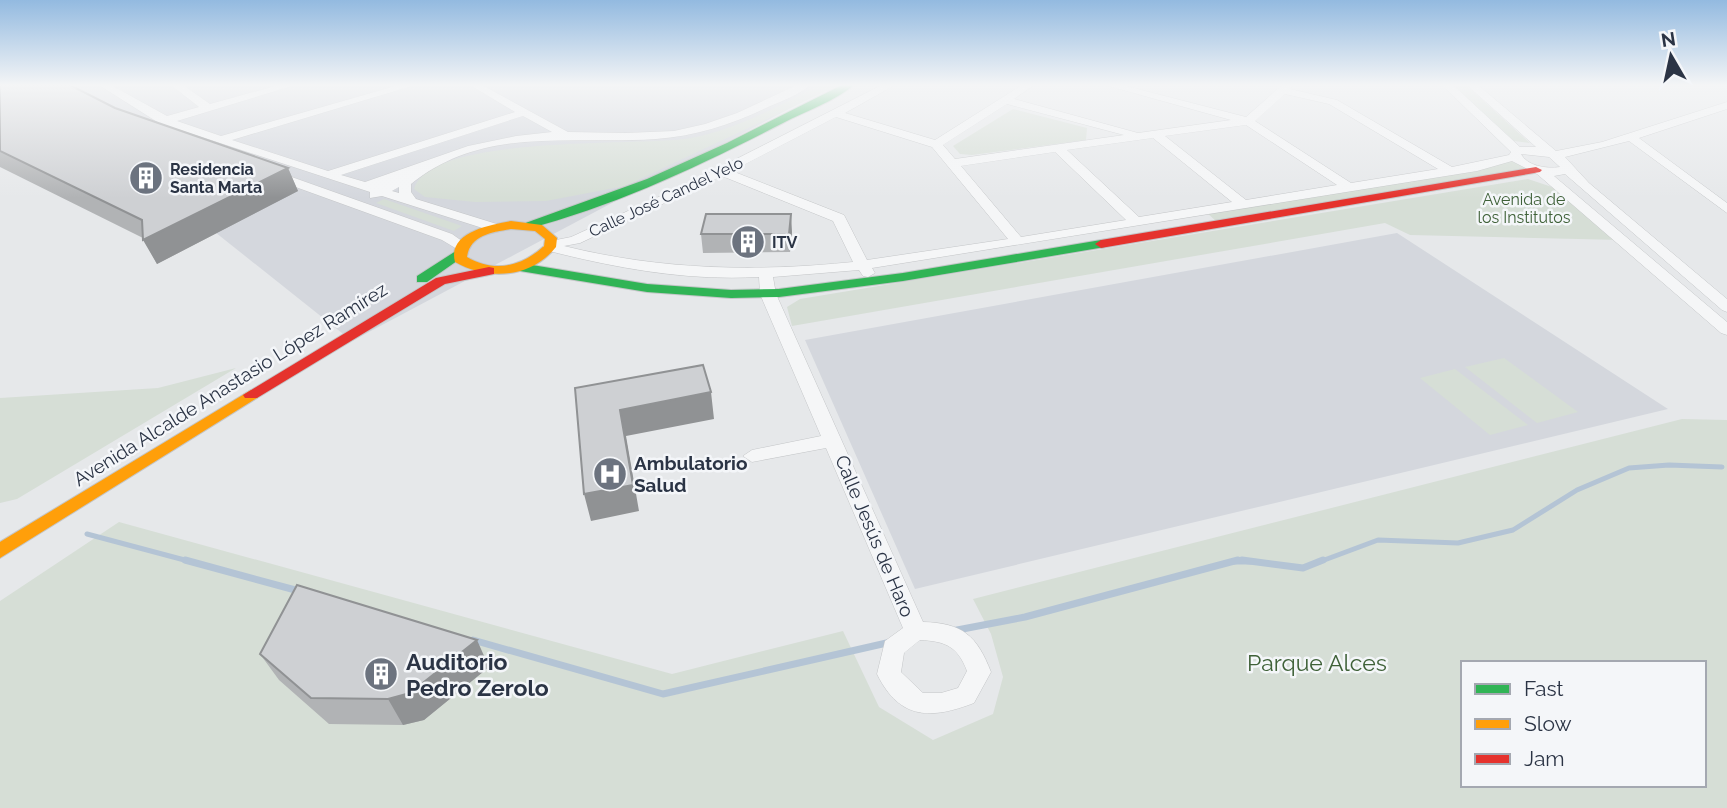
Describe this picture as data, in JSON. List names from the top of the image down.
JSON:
{
  "streets": {
    "street": ["Calle José Candel Yelo", "Avenida Alcalde Anastasio López Ramírez", "Calle Jesús de Haro"]
  },
  "parks": ["Avenida de los Institutos", "Parque Alces"],
  "places": {
    "building": ["Residencia Santa Marta", "ITV", "Auditorio Pedro Zerolo"],
    "hospital": ["Ambulatorio Salud"]
  },
  "legend": ["Fast", "Slow", "Jam"],
  "north": "top"
}
